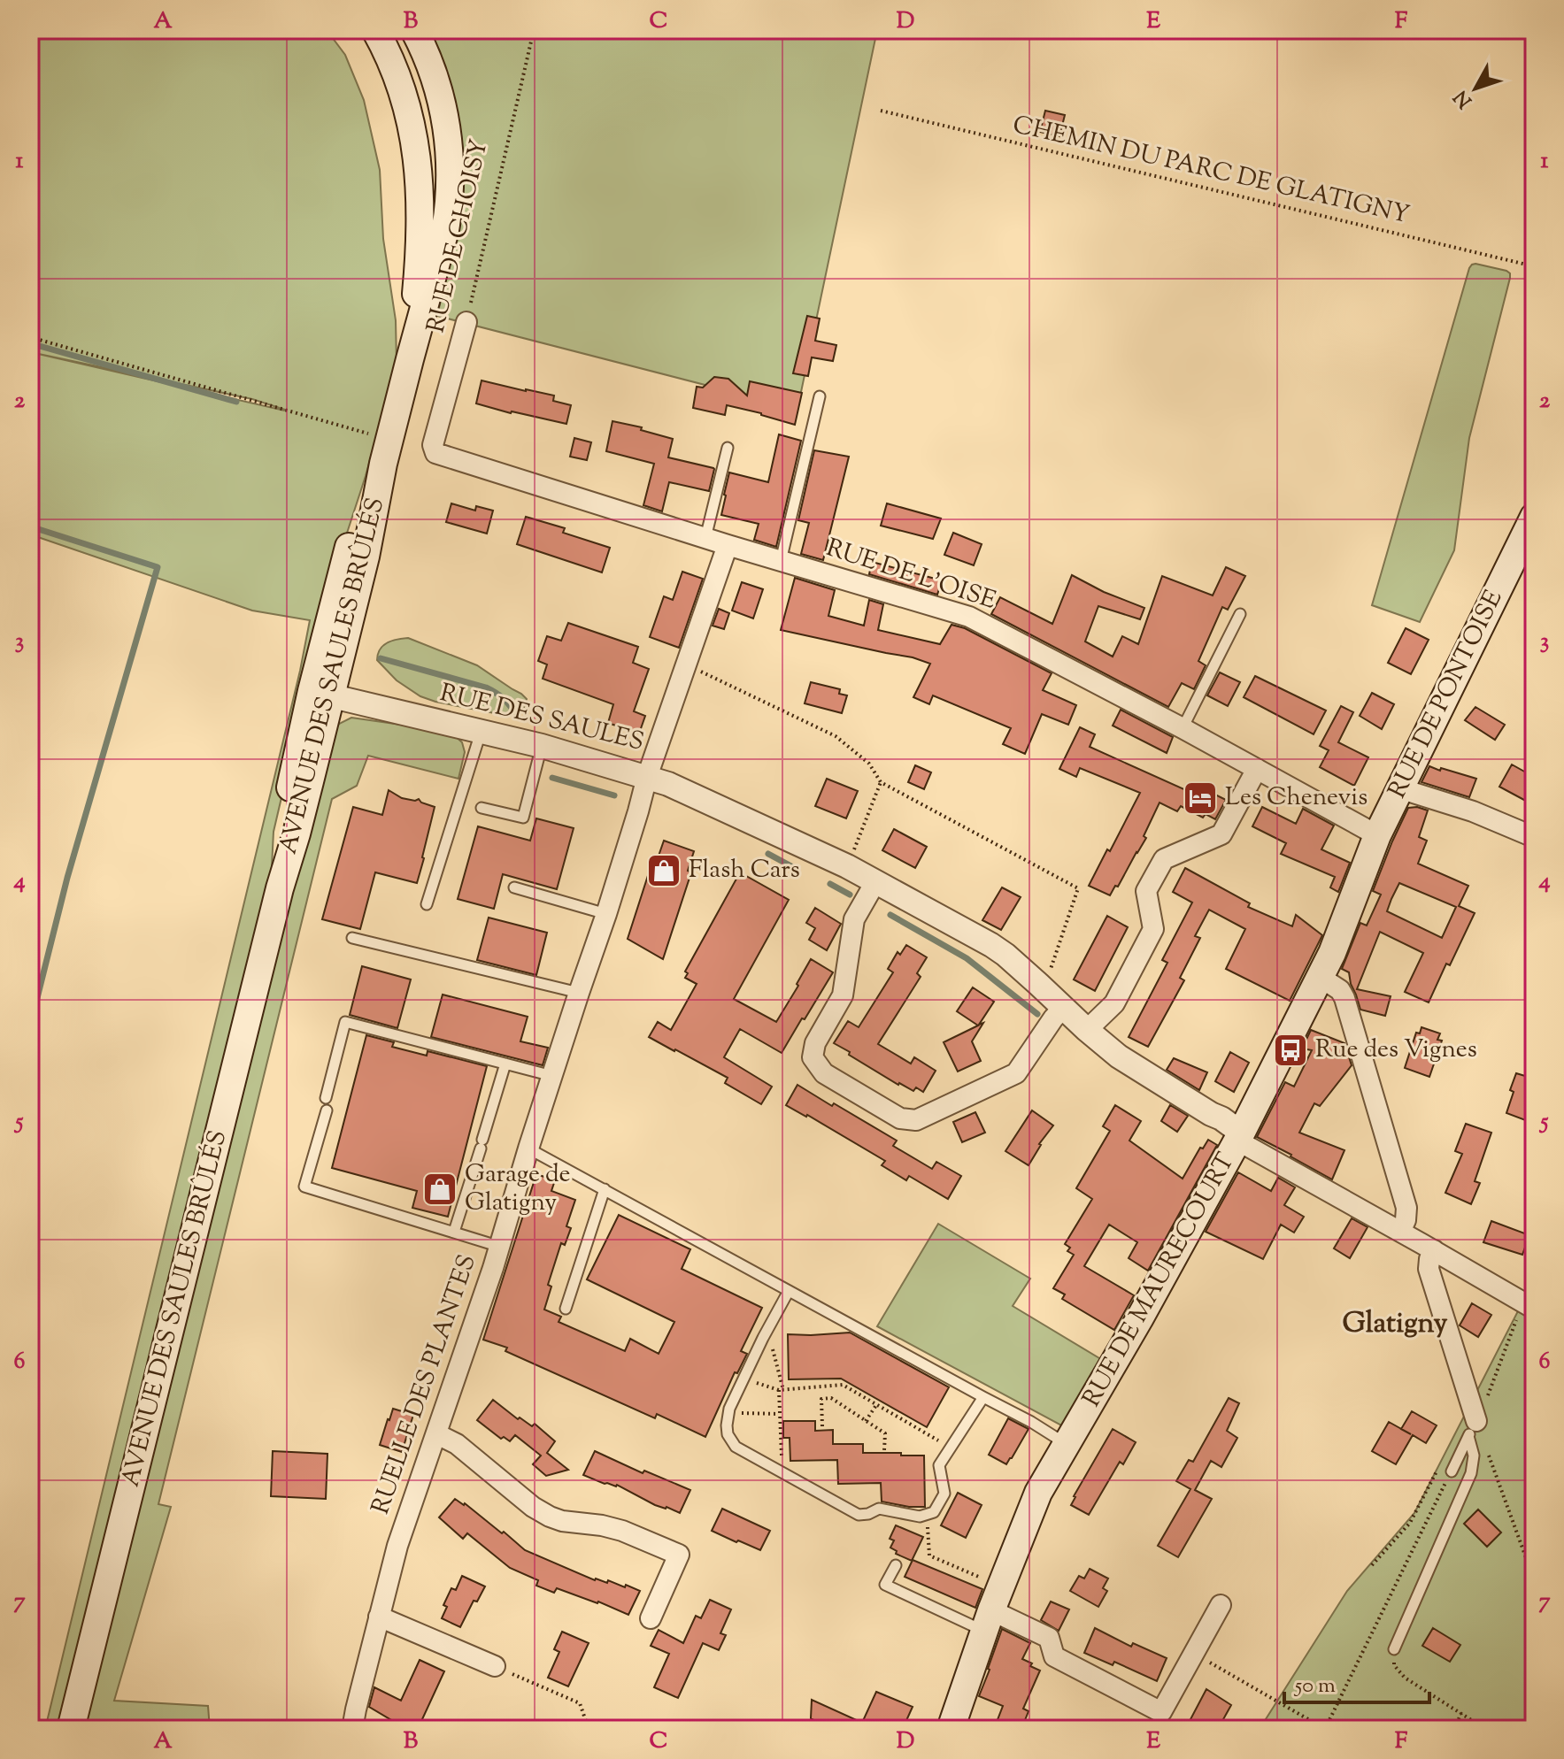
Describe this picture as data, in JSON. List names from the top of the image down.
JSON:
{
  "streets": {
    "main road": ["AVENUE DES SAULES BRÛLÉS", "RUE DE PONTOISE", "RUE DE MAURECOURT"],
    "street": [
      "RUE DE CHOISY",
      "RUE DE L'OISE",
      "RUE DES SAULES",
      "RUELLE DES PLANTES"
    ],
    "path": ["CHEMIN DU PARC DE GLATIGNY"]
  },
  "crossings": [
    ["RUE DE CHOISY", "RUE DE L'OISE"],
    ["RUE DE L'OISE", "RUE DE PONTOISE"],
    ["RUE DE L'OISE", "RUE DES SAULES"],
    ["RUE DE L'OISE", "RUE DE MAURECOURT"],
    ["AVENUE DES SAULES BRÛLÉS", "RUE DES SAULES"],
    ["RUE DE PONTOISE", "RUE DE MAURECOURT"],
    ["RUE DES SAULES", "RUELLE DES PLANTES"]
  ],
  "districts": ["Glatigny"],
  "places": {
    "hotel": ["Les Chenevis"],
    "shop": ["Flash Cars", "Garage de Glatigny"],
    "bus stop": ["Rue des Vignes"]
  },
  "scale_bar": "50 m",
  "north": "bottom left",
  "grid": {
    "columns": [
      "A",
      "B",
      "C",
      "D",
      "E",
      "F"
    ],
    "rows": [
      "1",
      "2",
      "3",
      "4",
      "5",
      "6",
      "7"
    ]
  }
}
